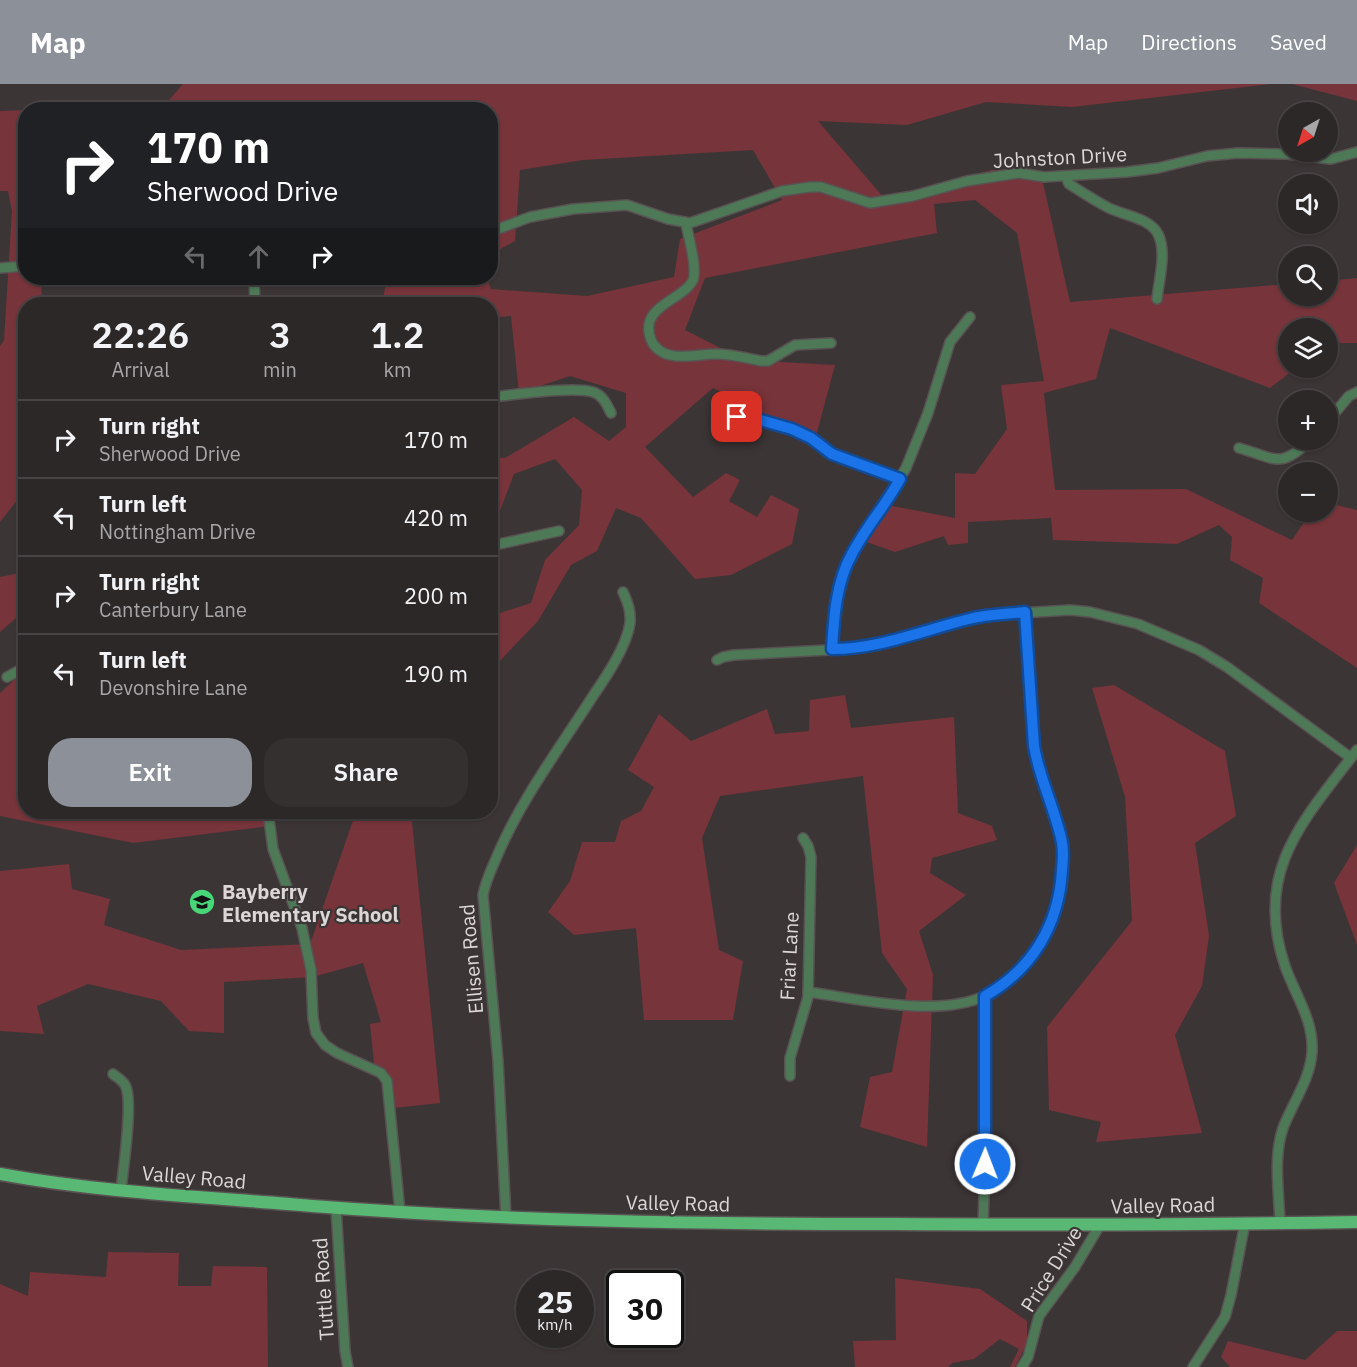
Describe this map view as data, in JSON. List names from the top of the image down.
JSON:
{
  "streets": {
    "main road": ["Valley Road"],
    "street": [
      "Johnston Drive",
      "Friar Lane",
      "Ellisen Road",
      "Price Drive",
      "Tuttle Road"
    ]
  },
  "crossings": [
    ["Ellisen Road", "Valley Road"],
    ["Valley Road", "Price Drive"],
    ["Valley Road", "Tuttle Road"]
  ],
  "places": {
    "school or university": ["Bayberry Elementary School"]
  },
  "north": "bottom left",
  "page": {
    "header": "Map",
    "nav": ["Map", "Directions", "Saved"],
    "map_buttons": ["+", "−"],
    "turn": ["170 m", "Sherwood Drive"],
    "eta": [
      "22:26",
      "Arrival",
      "3",
      "min",
      "1.2",
      "km"
    ],
    "list": [
      {
        "name": "Turn right",
        "note": "Sherwood Drive",
        "value": "170 m"
      },
      {
        "name": "Turn left",
        "note": "Nottingham Drive",
        "value": "420 m"
      },
      {
        "name": "Turn right",
        "note": "Canterbury Lane",
        "value": "200 m"
      },
      {
        "name": "Turn left",
        "note": "Devonshire Lane",
        "value": "190 m"
      }
    ],
    "buttons": ["Exit", "Share"],
    "speed": "25 km/h",
    "limit": "30"
  }
}
